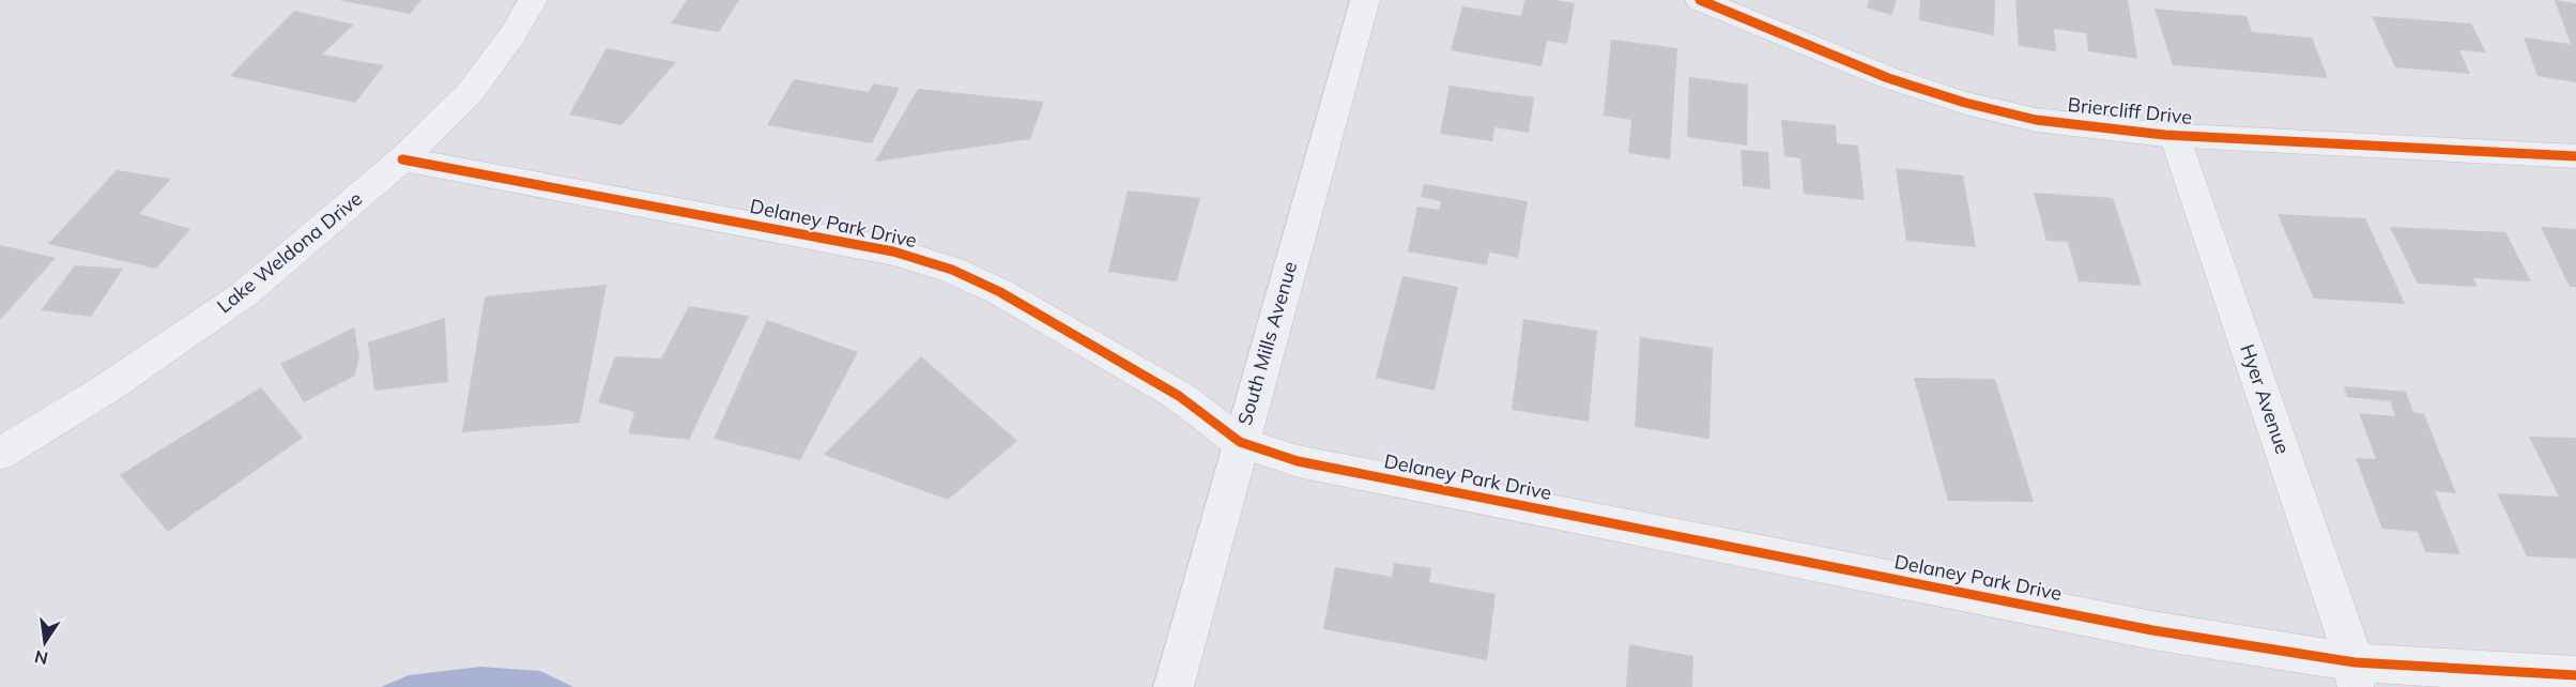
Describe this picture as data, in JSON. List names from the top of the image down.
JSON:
{
  "streets": {
    "street": [
      "Briercliff Drive",
      "Delaney Park Drive",
      "Lake Weldona Drive",
      "South Mills Avenue",
      "Hyer Avenue"
    ]
  },
  "crossings": [
    ["Briercliff Drive", "Hyer Avenue"],
    ["Delaney Park Drive", "Lake Weldona Drive"],
    ["Delaney Park Drive", "South Mills Avenue"],
    ["Delaney Park Drive", "Hyer Avenue"]
  ],
  "north": "bottom"
}
